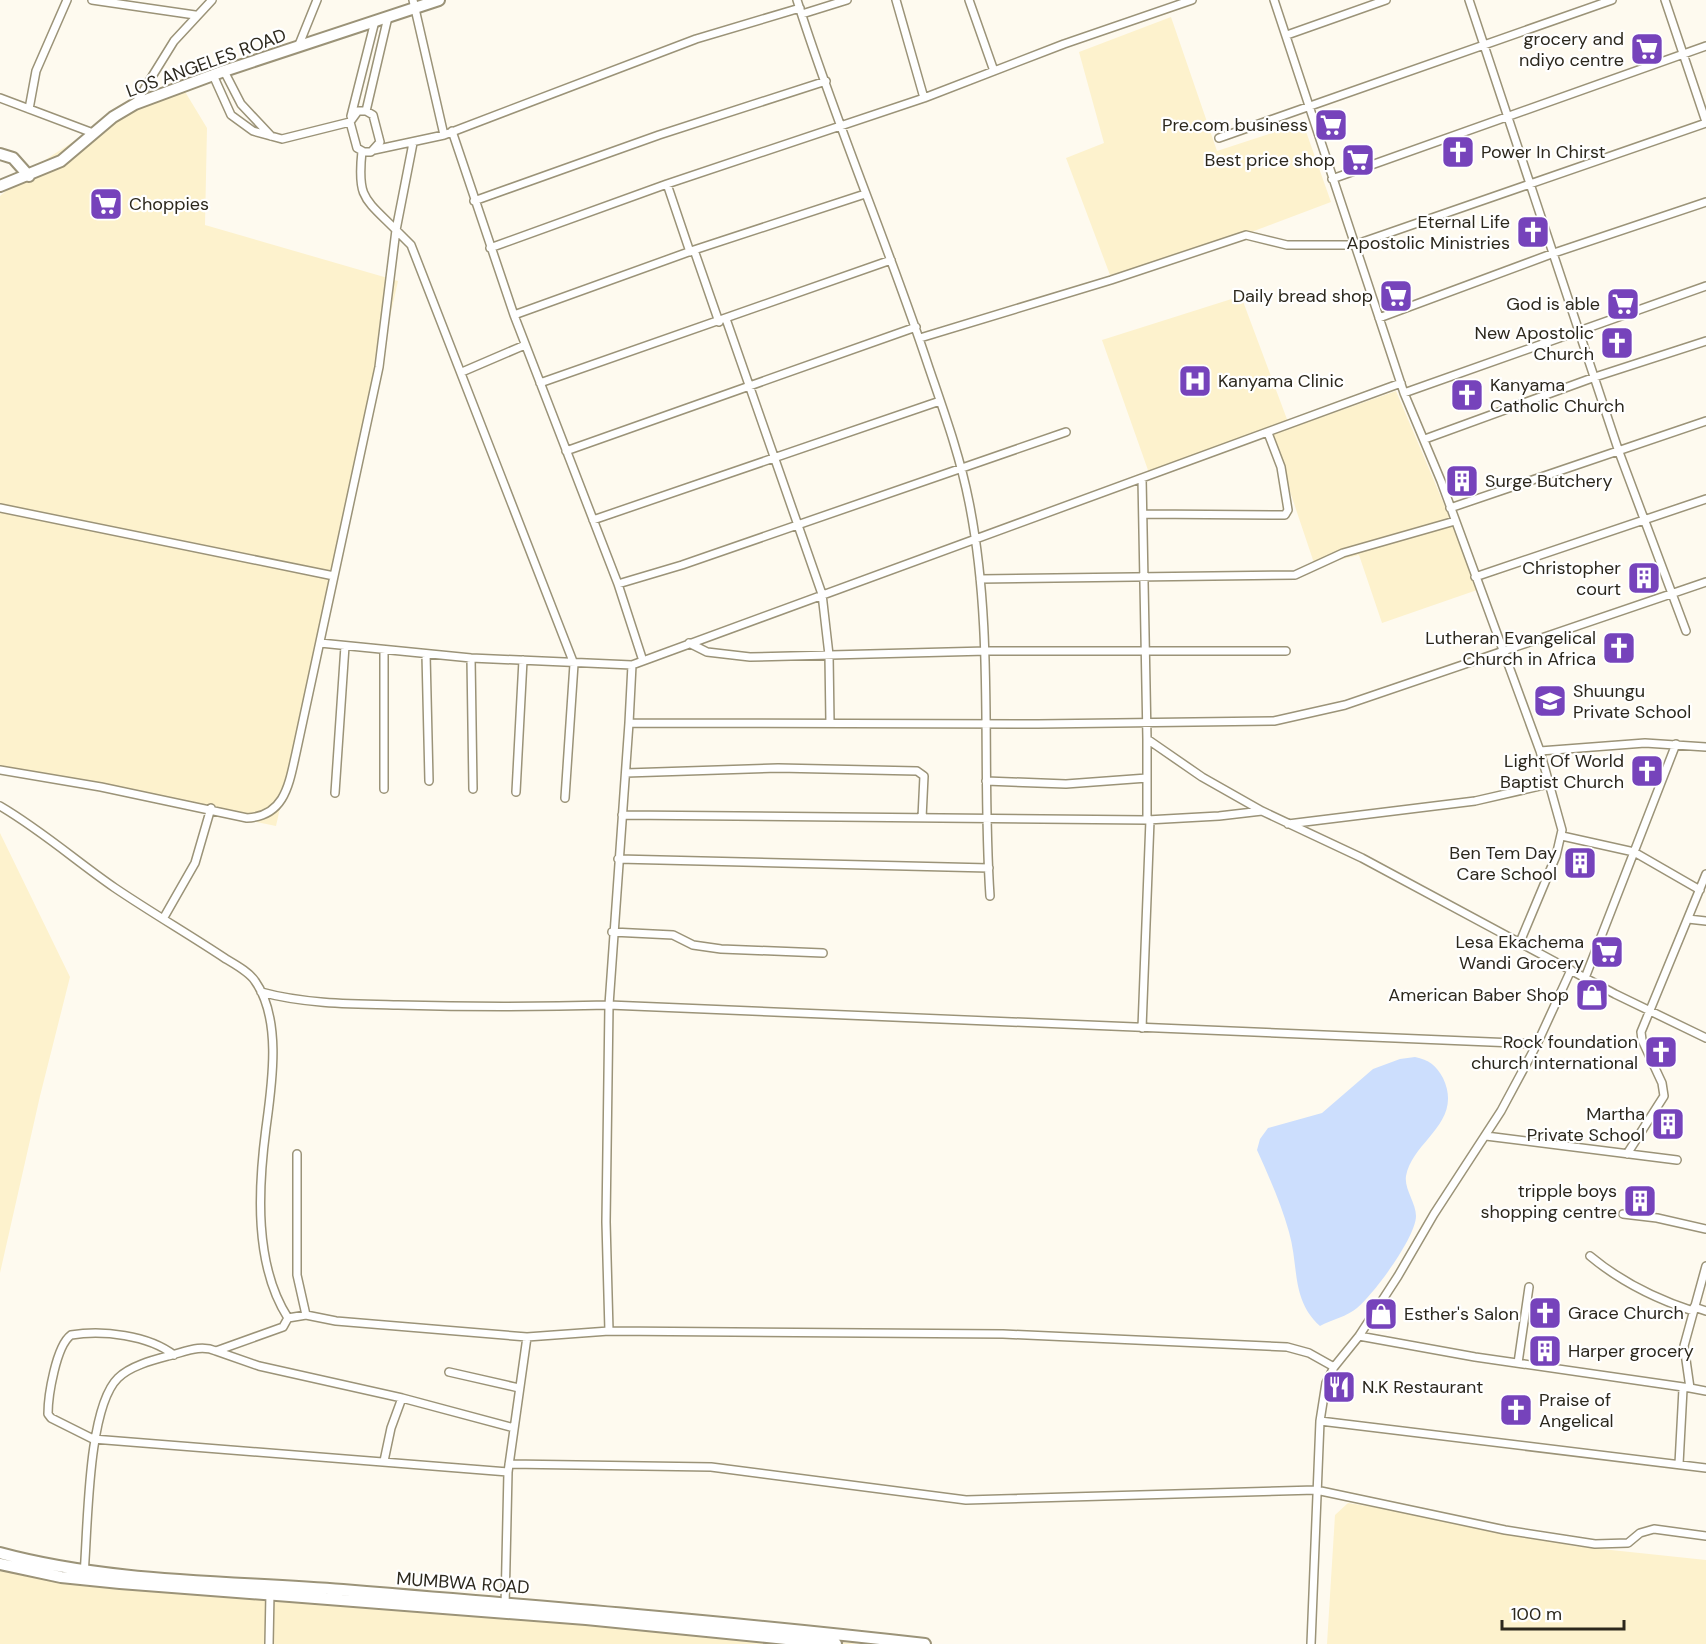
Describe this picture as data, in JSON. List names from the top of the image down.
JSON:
{
  "streets": {
    "main road": ["LOS ANGELES ROAD", "MUMBWA ROAD"]
  },
  "places": {
    "supermarket": [
      "grocery and ndiyo centre",
      "Pre.com business",
      "Best price shop",
      "Choppies",
      "Daily bread shop",
      "God is able",
      "Lesa Ekachema Wandi Grocery"
    ],
    "church": [
      "Power In Chirst",
      "Eternal Life Apostolic Ministries",
      "New Apostolic Church",
      "Kanyama Catholic Church",
      "Lutheran Evangelical Church in Africa",
      "Light Of World Baptist Church",
      "Rock foundation church international",
      "Grace Church",
      "Praise of Angelical"
    ],
    "hospital": ["Kanyama Clinic"],
    "building": [
      "Surge Butchery",
      "Christopher court",
      "Ben Tem Day Care School",
      "Martha Private School",
      "tripple boys shopping centre",
      "Harper grocery"
    ],
    "school or university": ["Shuungu Private School"],
    "shop": ["American Baber Shop", "Esther's Salon"],
    "restaurant": ["N.K Restaurant"]
  },
  "scale_bar": "100 m"
}
